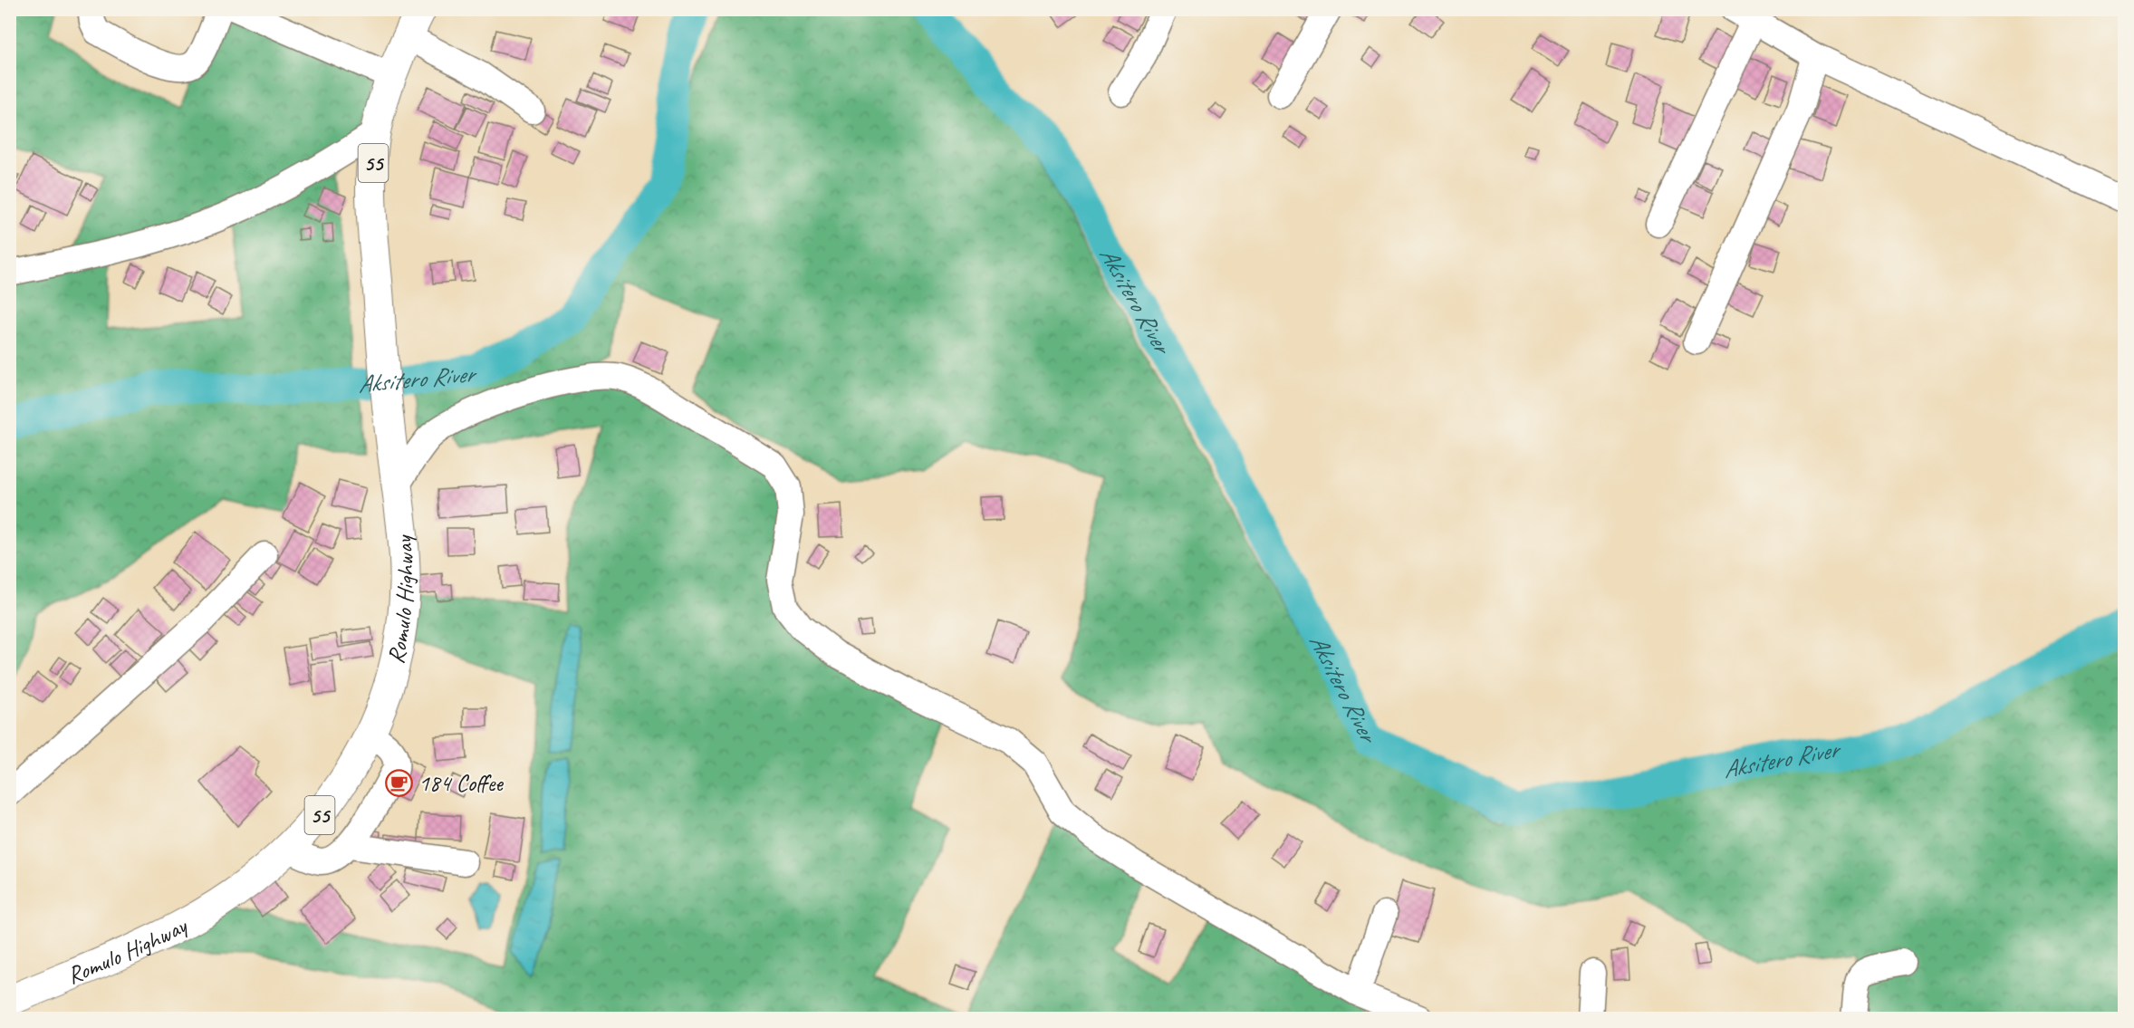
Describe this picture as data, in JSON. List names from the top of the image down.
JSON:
{
  "streets": {
    "highway": ["55", "Romulo Highway"]
  },
  "water": ["Aksitero River"],
  "places": {
    "cafe": ["184 Coffee"]
  }
}
